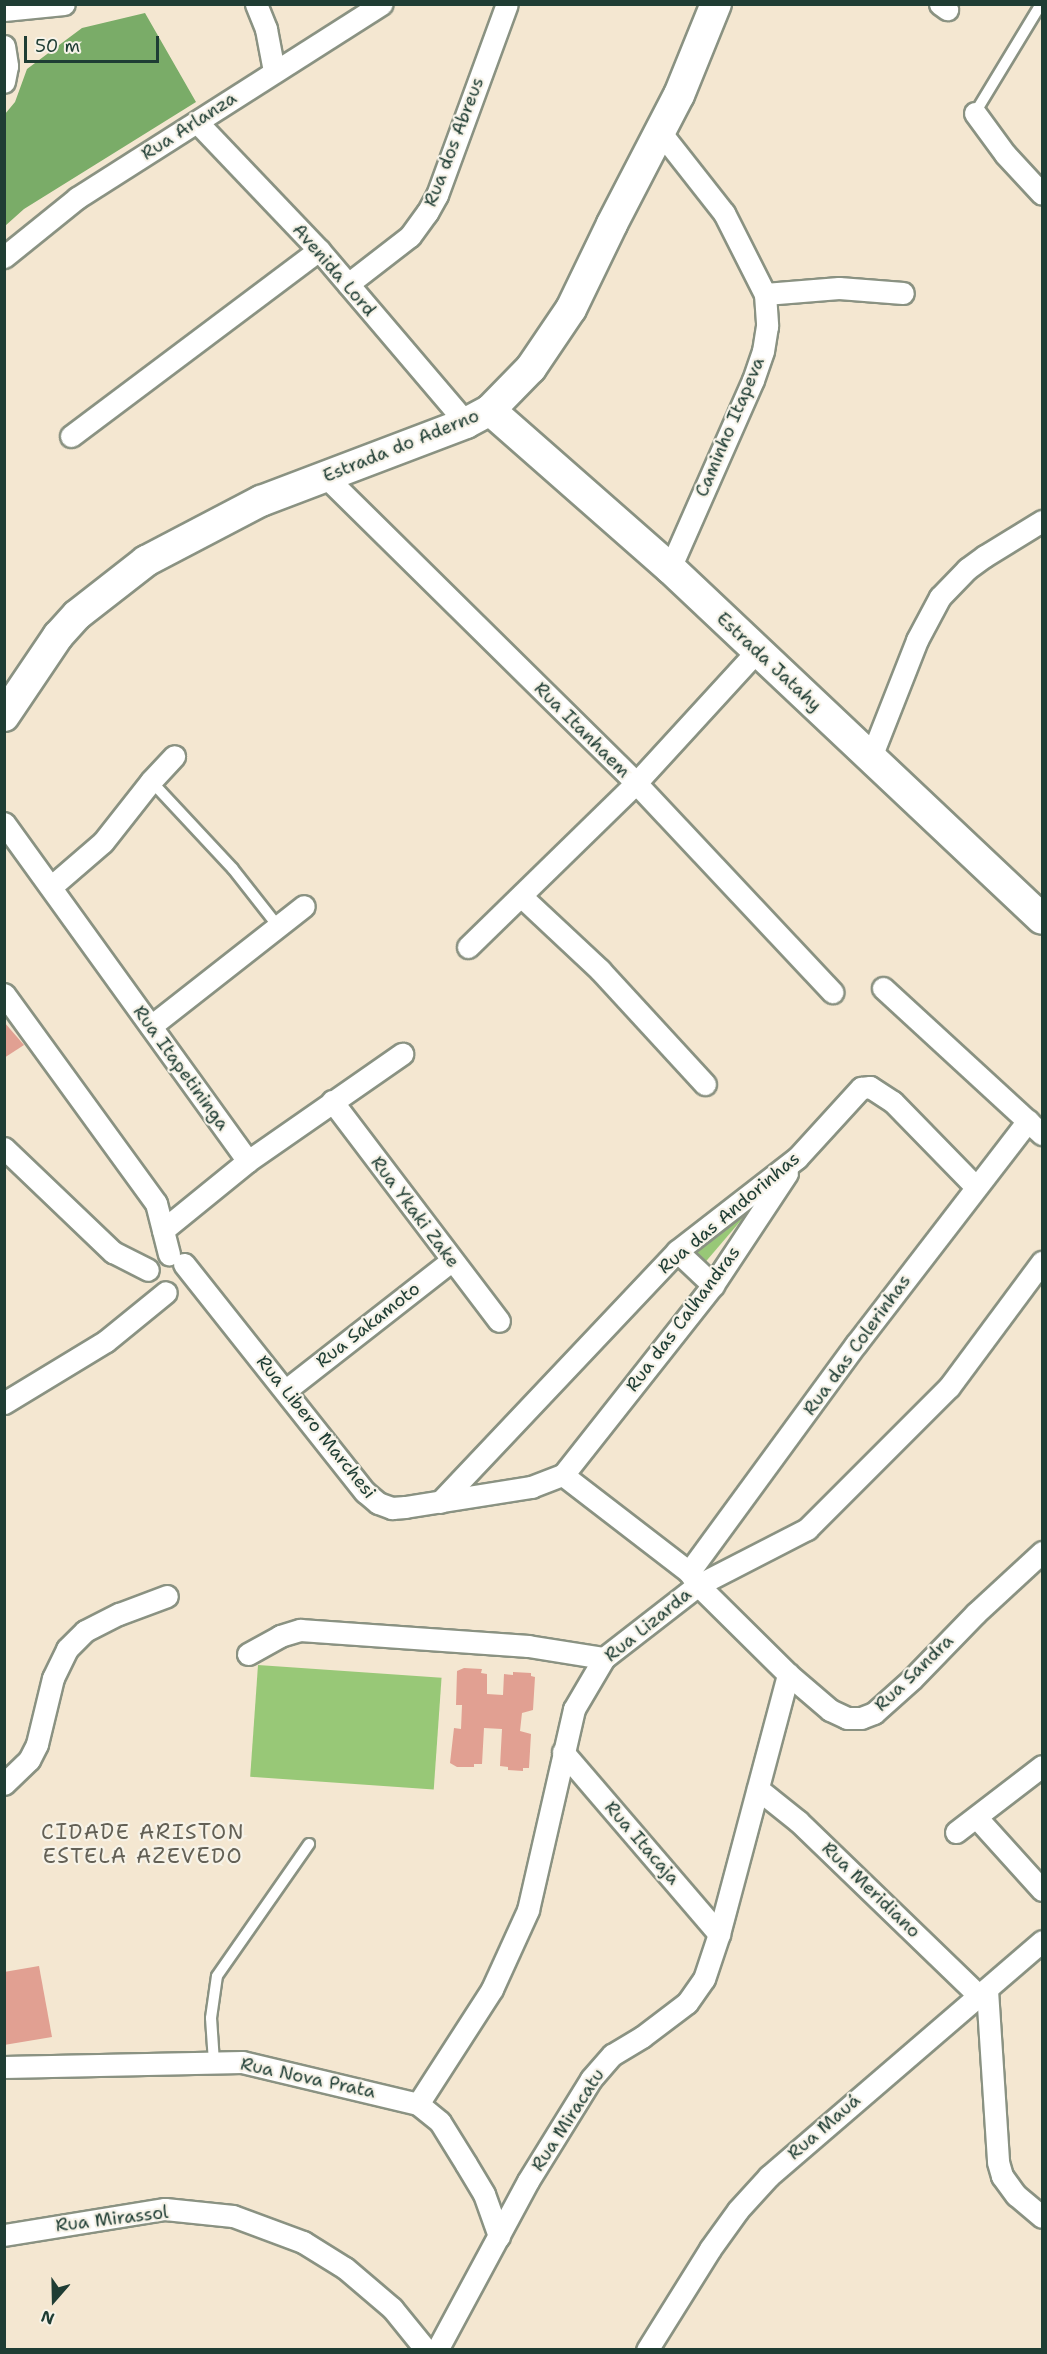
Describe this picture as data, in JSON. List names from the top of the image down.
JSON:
{
  "streets": {
    "main road": ["Estrada do Aderno", "Estrada Jatahy"],
    "street": [
      "Rua Arlanza",
      "Rua dos Abreus",
      "Avenida Lord",
      "Caminho Itapeva",
      "Rua Itanhaem",
      "Rua Itapetininga",
      "Rua Ykaki Zake",
      "Rua das Andorinhas",
      "Rua das Calhandras",
      "Rua Sakamoto",
      "Rua das Colerinhas",
      "Rua Libero Marchesi",
      "Rua Lizarda",
      "Rua Sandra",
      "Rua Itacaja",
      "Rua Meridiano",
      "Rua Nova Prata",
      "Rua Miracatu",
      "Rua Mauá",
      "Rua Mirassol"
    ]
  },
  "crossings": [
    ["Rua Arlanza", "Avenida Lord"],
    ["Rua dos Abreus", "Avenida Lord"],
    ["Avenida Lord", "Estrada do Aderno"],
    ["Avenida Lord", "Estrada Jatahy"],
    ["Caminho Itapeva", "Estrada do Aderno"],
    ["Caminho Itapeva", "Estrada Jatahy"],
    ["Estrada do Aderno", "Estrada Jatahy"],
    ["Estrada do Aderno", "Rua Itanhaem"],
    ["Rua Ykaki Zake", "Rua Sakamoto"],
    ["Rua das Andorinhas", "Rua das Calhandras"],
    ["Rua das Andorinhas", "Rua das Colerinhas"],
    ["Rua das Andorinhas", "Rua Libero Marchesi"],
    ["Rua das Calhandras", "Rua Libero Marchesi"],
    ["Rua Sakamoto", "Rua Libero Marchesi"],
    ["Rua das Colerinhas", "Rua Lizarda"],
    ["Rua das Colerinhas", "Rua Sandra"],
    ["Rua Lizarda", "Rua Sandra"],
    ["Rua Lizarda", "Rua Itacaja"],
    ["Rua Lizarda", "Rua Nova Prata"],
    ["Rua Sandra", "Rua Miracatu"],
    ["Rua Itacaja", "Rua Miracatu"],
    ["Rua Meridiano", "Rua Miracatu"],
    ["Rua Meridiano", "Rua Mauá"],
    ["Rua Nova Prata", "Rua Miracatu"]
  ],
  "districts": ["CIDADE ARISTON ESTELA AZEVEDO"],
  "scale_bar": "50 m",
  "north": "bottom"
}
